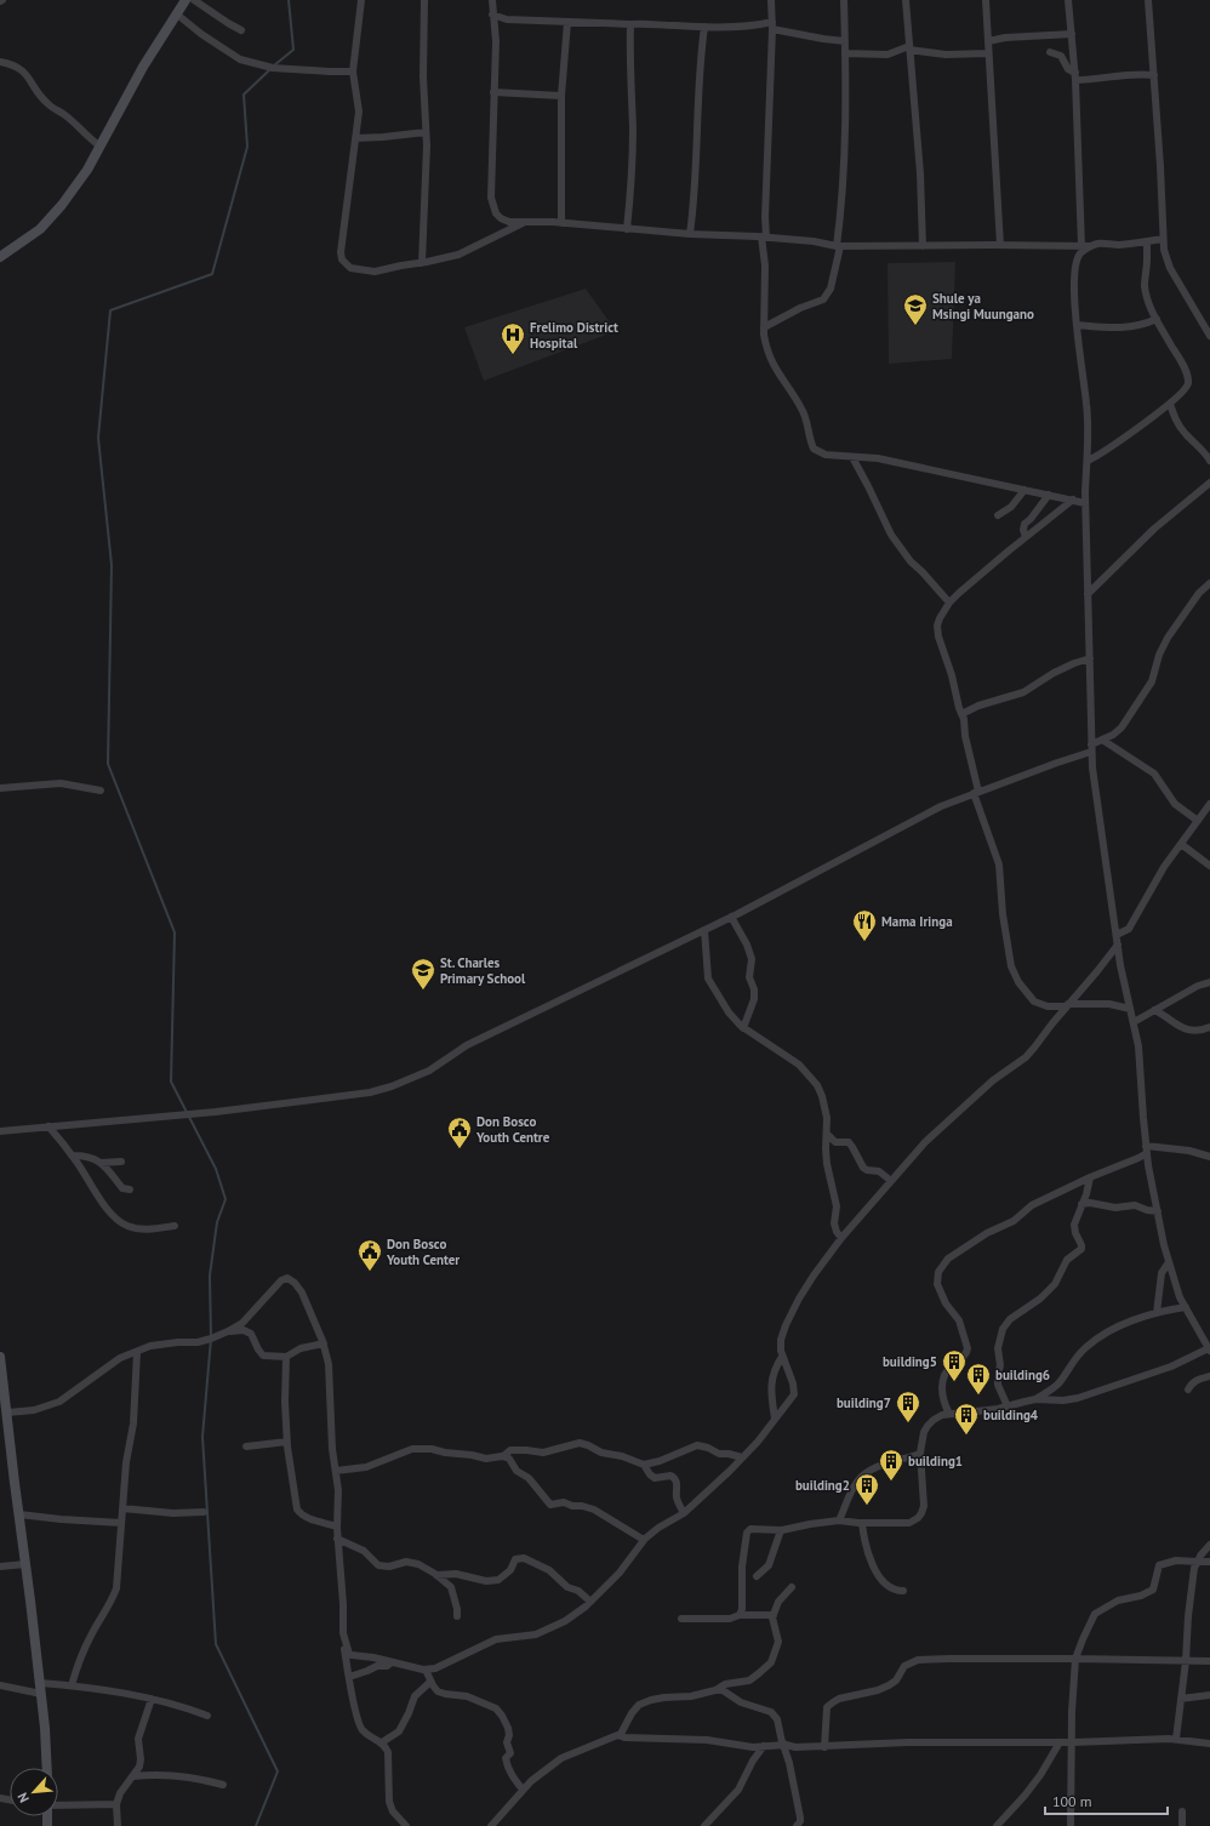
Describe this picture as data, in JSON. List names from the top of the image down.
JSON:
{
  "places": {
    "school or university": ["Shule ya Msingi Muungano", "St. Charles Primary School"],
    "hospital": ["Frelimo District Hospital"],
    "restaurant": ["Mama Iringa"],
    "public building": ["Don Bosco Youth Centre", "Don Bosco Youth Center"],
    "building": [
      "building5",
      "building6",
      "building7",
      "building4",
      "building1",
      "building2"
    ]
  },
  "scale_bar": "100 m",
  "north": "bottom left"
}
